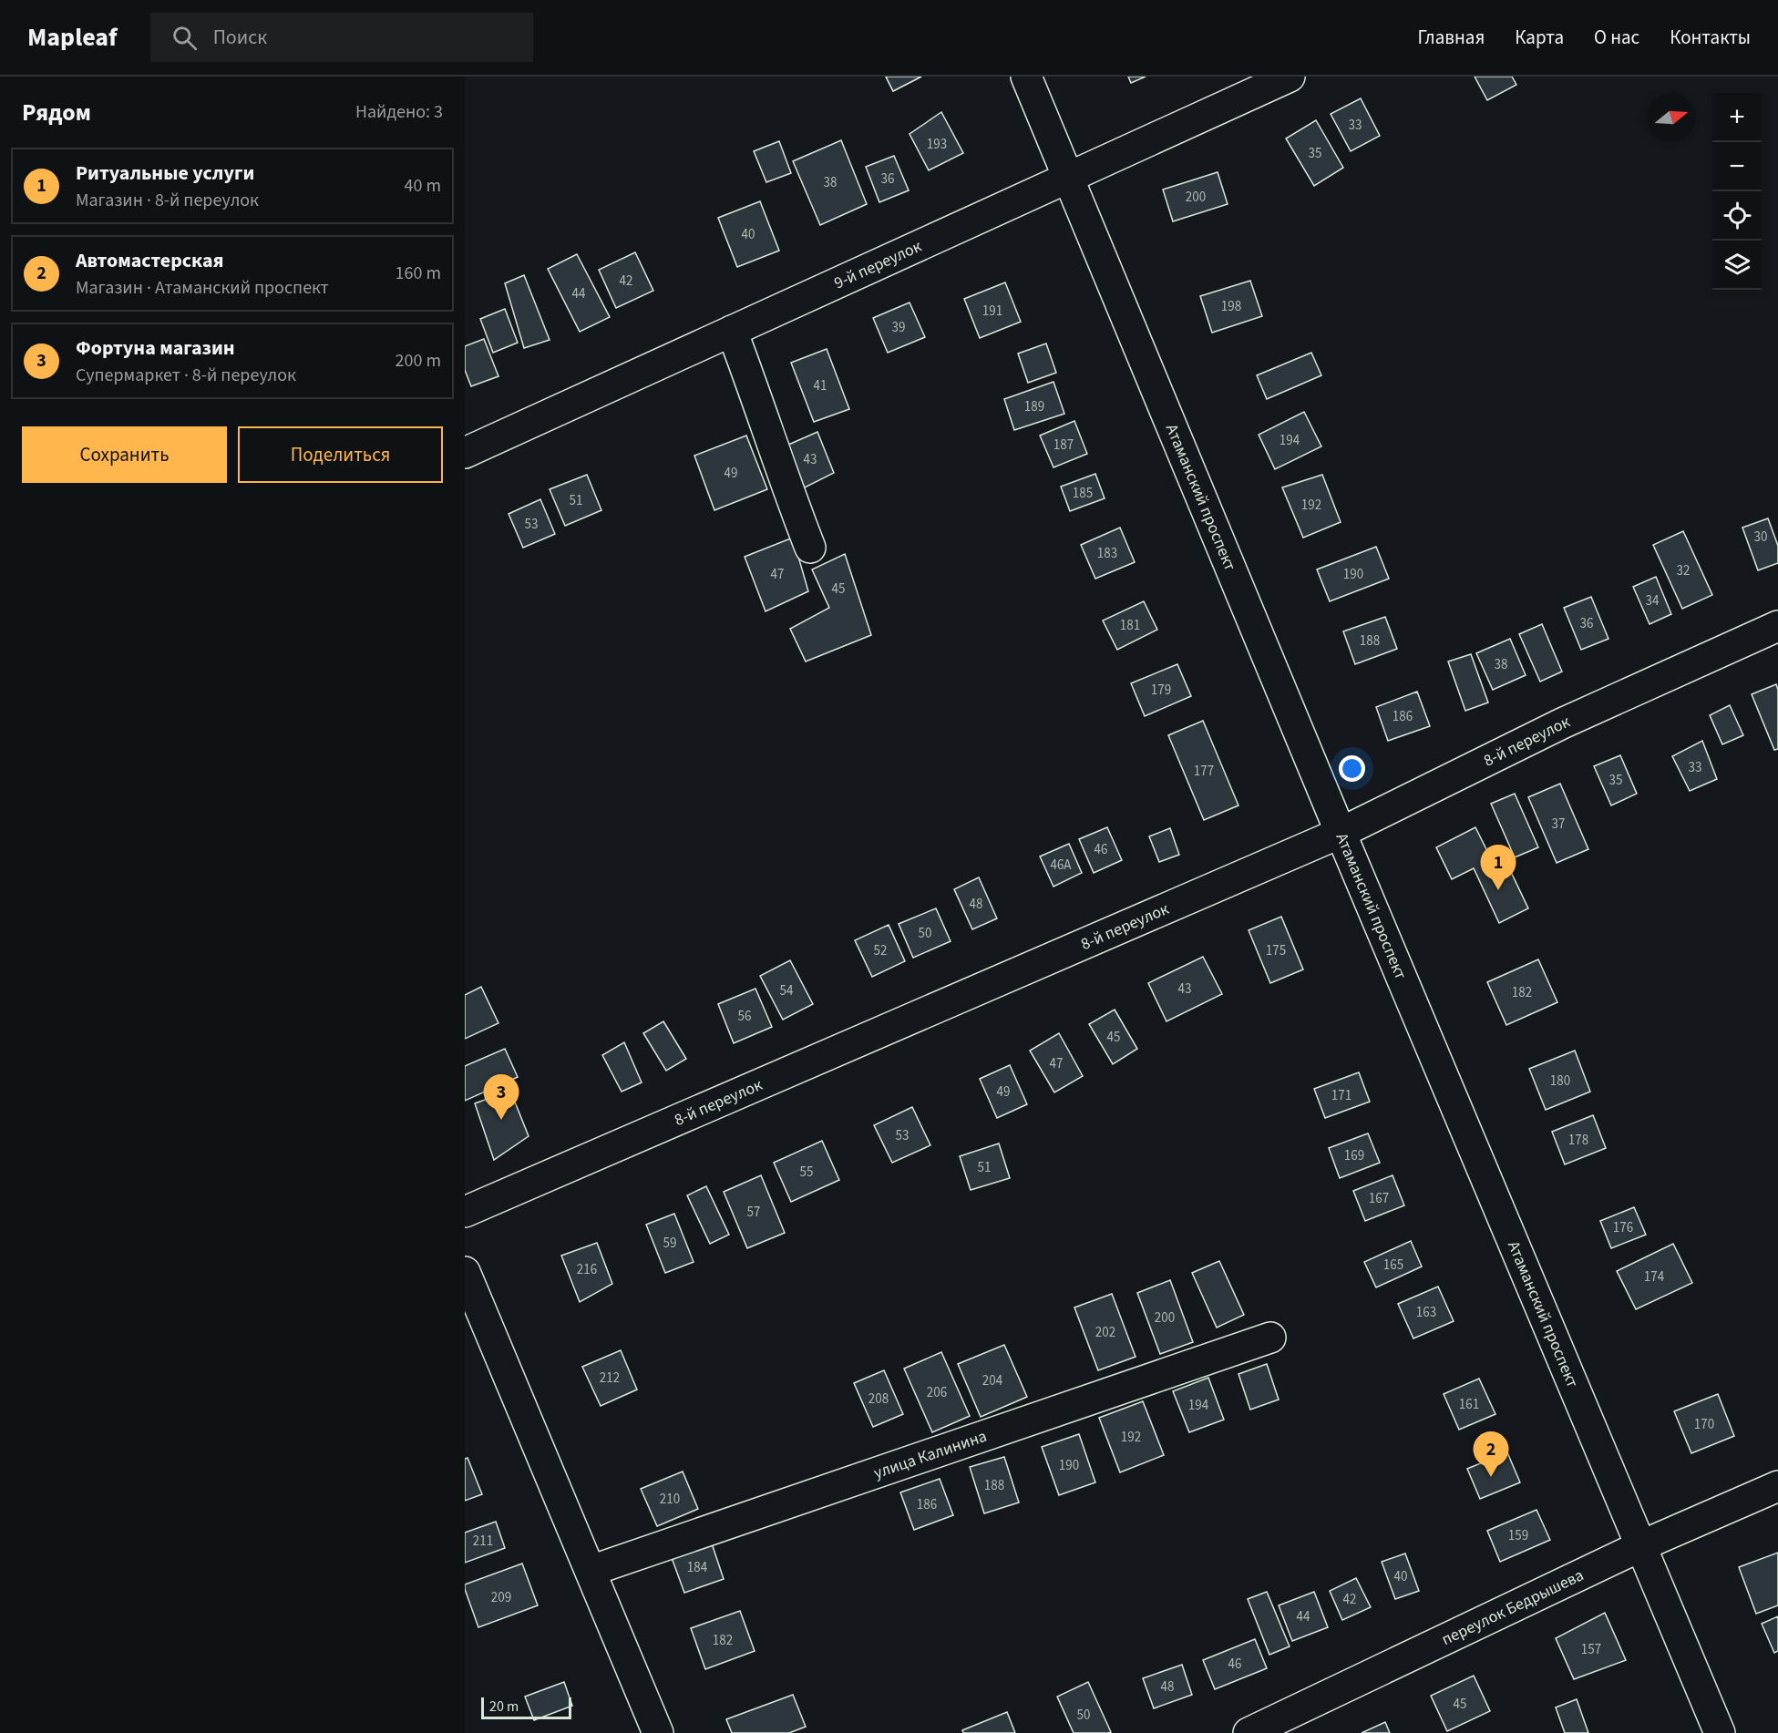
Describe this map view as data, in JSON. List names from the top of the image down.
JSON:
{
  "streets": {
    "street": [
      "9-й переулок",
      "Атаманский проспект",
      "8-й переулок",
      "улица Калинина",
      "переулок Бедрышева"
    ]
  },
  "crossings": [
    ["9-й переулок", "Атаманский проспект"],
    ["Атаманский проспект", "8-й переулок"],
    ["Атаманский проспект", "переулок Бедрышева"]
  ],
  "house_numbers": [
    "33",
    "193",
    "35",
    "36",
    "38",
    "200",
    "40",
    "42",
    "44",
    "198",
    "191",
    "39",
    "41",
    "189",
    "194",
    "187",
    "43",
    "49",
    "185",
    "51",
    "192",
    "53",
    "30",
    "183",
    "32",
    "47",
    "190",
    "45",
    "34",
    "36",
    "181",
    "188",
    "38",
    "179",
    "186",
    "33",
    "177",
    "35",
    "37",
    "46",
    "46А",
    "48",
    "50",
    "52",
    "175",
    "43",
    "54",
    "182",
    "56",
    "45",
    "47",
    "180",
    "49",
    "171",
    "53",
    "178",
    "169",
    "51",
    "55",
    "167",
    "57",
    "176",
    "59",
    "165",
    "216",
    "174",
    "163",
    "200",
    "202",
    "212",
    "204",
    "206",
    "208",
    "161",
    "194",
    "170",
    "192",
    "190",
    "188",
    "210",
    "186",
    "159",
    "211",
    "184",
    "40",
    "209",
    "42",
    "44",
    "182",
    "157",
    "46",
    "48",
    "45",
    "50"
  ],
  "scale_bar": "20 m",
  "north": "right",
  "page": {
    "header": "Mapleaf",
    "search": "Поиск",
    "nav": [
      "Главная",
      "Карта",
      "О нас",
      "Контакты"
    ],
    "heading": ["Рядом", "Найдено: 3"],
    "map_buttons": ["+", "−"],
    "list": [
      {
        "mark": "1",
        "name": "Ритуальные услуги",
        "note": "Магазин · 8-й переулок",
        "value": "40 m"
      },
      {
        "mark": "2",
        "name": "Автомастерская",
        "note": "Магазин · Атаманский проспект",
        "value": "160 m"
      },
      {
        "mark": "3",
        "name": "Фортуна магазин",
        "note": "Супермаркет · 8-й переулок",
        "value": "200 m"
      }
    ],
    "buttons": ["Сохранить", "Поделиться"],
    "pins": ["1", "3", "2"],
    "scale": "20 m"
  }
}
